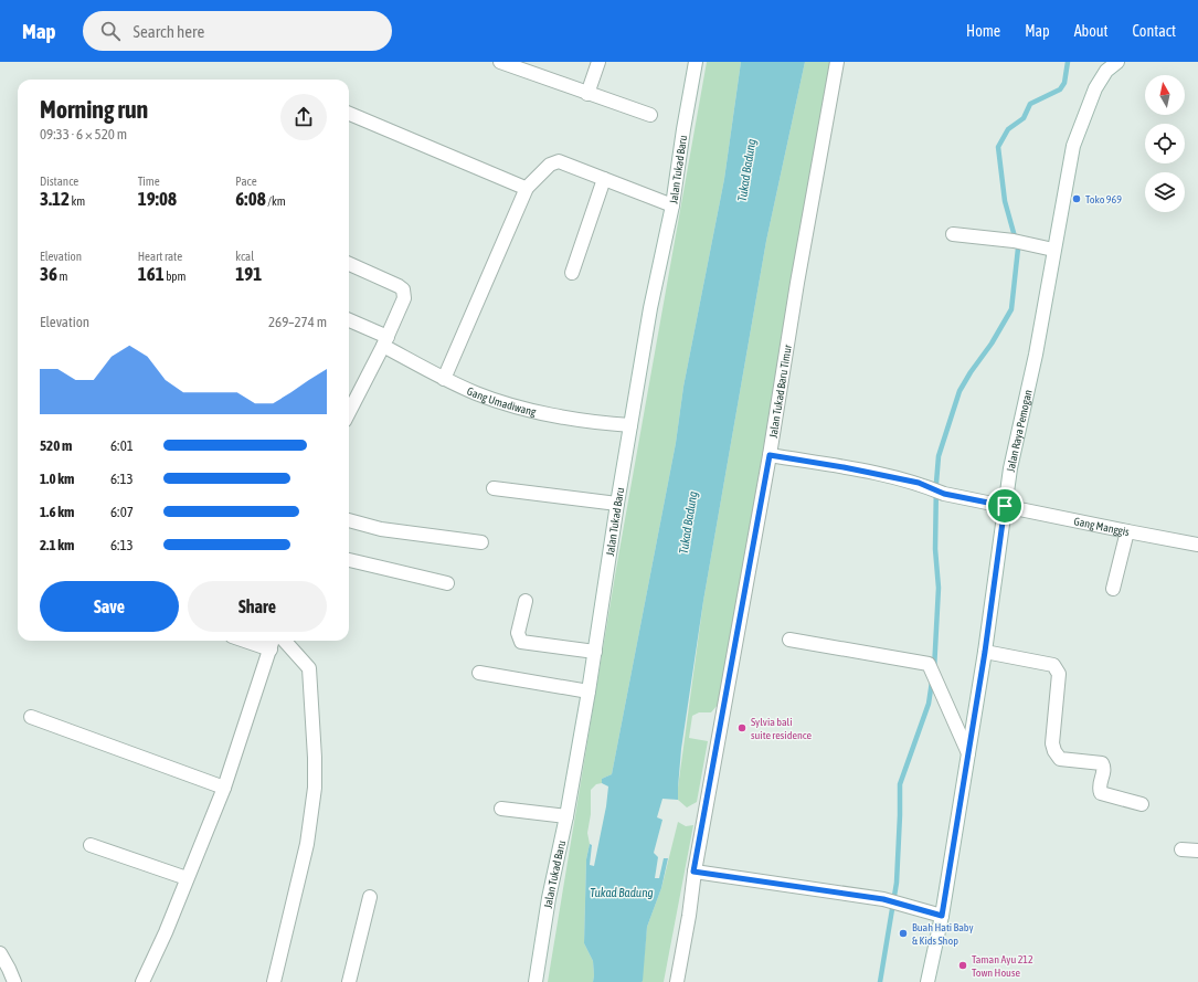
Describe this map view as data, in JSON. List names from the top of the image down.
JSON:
{
  "streets": {
    "street": [
      "Jalan Tukad Baru",
      "Jalan Tukad Baru Timur",
      "Gang Umadiwang",
      "Jalan Raya Pemogan",
      "Gang Manggis"
    ]
  },
  "crossings": [
    ["Jalan Tukad Baru", "Gang Umadiwang"],
    ["Jalan Tukad Baru Timur", "Gang Manggis"],
    ["Jalan Raya Pemogan", "Gang Manggis"]
  ],
  "water": ["Tukad Badung"],
  "places": [
    "Toko 969",
    "Sylvia bali suite residence",
    "Buah Hati Baby & Kids Shop",
    "Taman Ayu 212 Town House"
  ],
  "north": "top",
  "page": {
    "header": "Map",
    "search": "Search here",
    "nav": [
      "Home",
      "Map",
      "About",
      "Contact"
    ],
    "heading": ["Morning run", "09:33 · 6 × 520 m"],
    "stats": [
      ["Distance", "3.12 km"],
      ["Time", "19:08"],
      ["Pace", "6:08 /km"],
      ["Elevation", "36 m"],
      ["Heart rate", "161 bpm"],
      ["kcal", "191"]
    ],
    "chart": ["Elevation", "269–274 m"],
    "list": [
      {
        "name": "520 m",
        "note": "6:01"
      },
      {
        "name": "1.0 km",
        "note": "6:13"
      },
      {
        "name": "1.6 km",
        "note": "6:07"
      },
      {
        "name": "2.1 km",
        "note": "6:13"
      }
    ],
    "buttons": ["Save", "Share"]
  }
}
